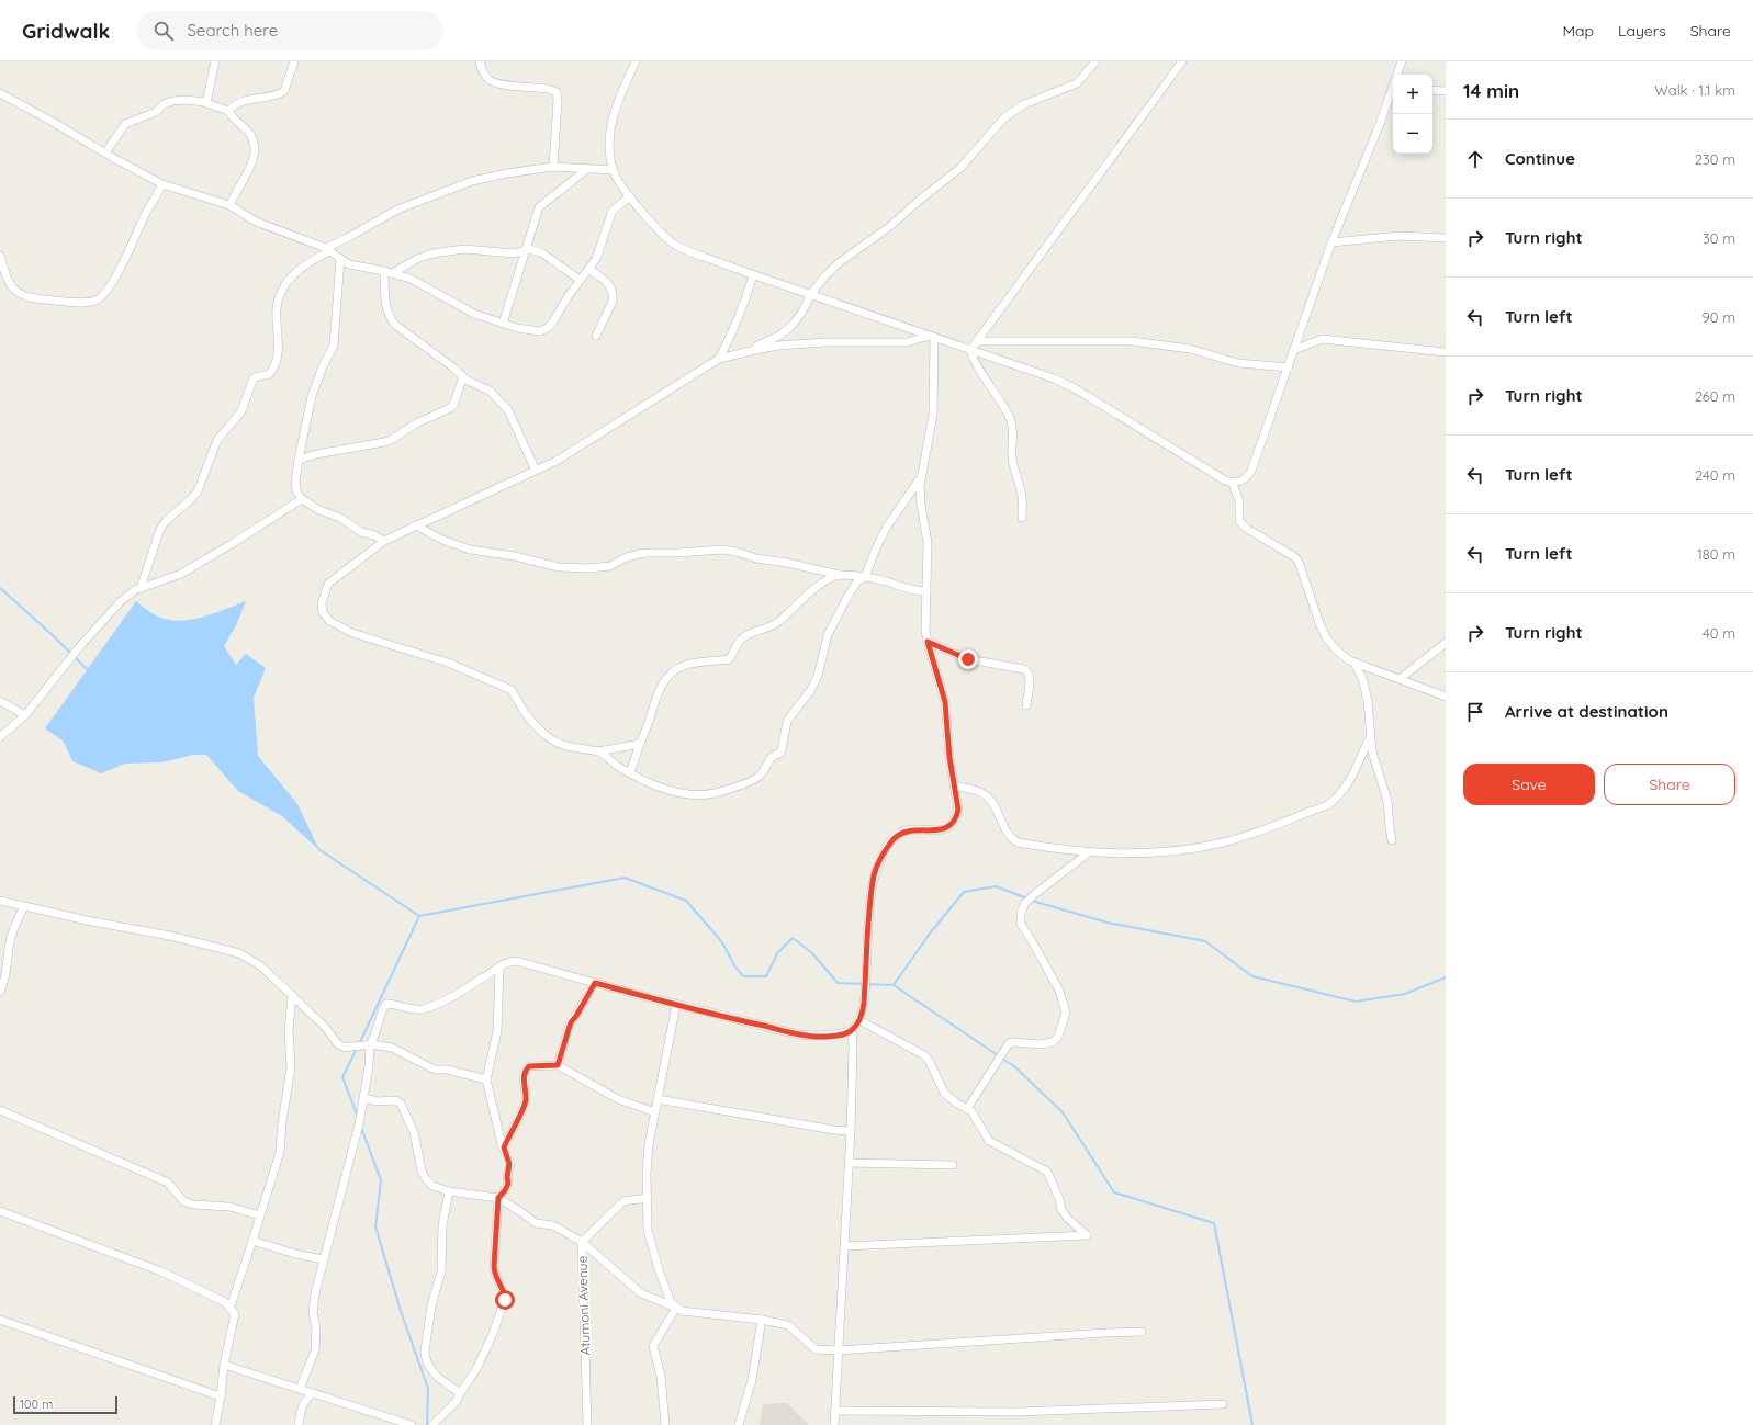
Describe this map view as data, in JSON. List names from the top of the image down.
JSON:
{
  "streets": {
    "street": ["Atumoni Avenue"]
  },
  "scale_bar": "100 m",
  "page": {
    "header": "Gridwalk",
    "search": "Search here",
    "nav": ["Map", "Layers", "Share"],
    "heading": ["14 min", "Walk · 1.1 km"],
    "map_buttons": ["+", "−"],
    "list": [
      ["Continue", "230 m"],
      ["Turn right", "30 m"],
      ["Turn left", "90 m"],
      ["Turn right", "260 m"],
      ["Turn left", "240 m"],
      ["Turn left", "180 m"],
      ["Turn right", "40 m"],
      "Arrive at destination"
    ],
    "buttons": ["Save", "Share"],
    "scale": "100 m"
  }
}
